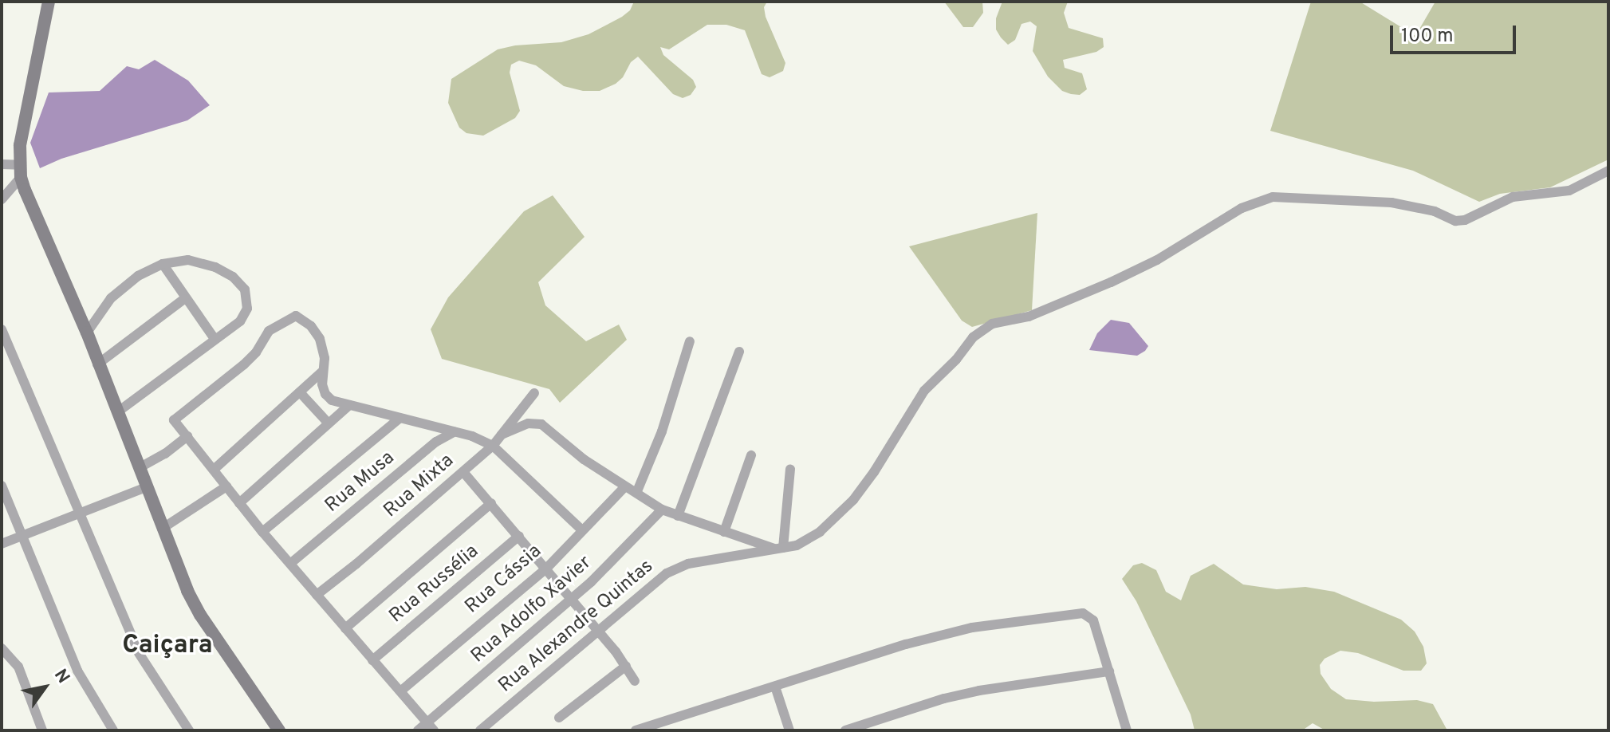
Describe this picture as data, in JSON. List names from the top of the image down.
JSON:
{
  "streets": {
    "street": [
      "Rua Musa",
      "Rua Mixta",
      "Rua Cássia",
      "Rua Russélia",
      "Rua Adolfo Xavier",
      "Rua Alexandre Quintas"
    ]
  },
  "districts": ["Caiçara"],
  "scale_bar": "100 m",
  "north": "top right"
}
